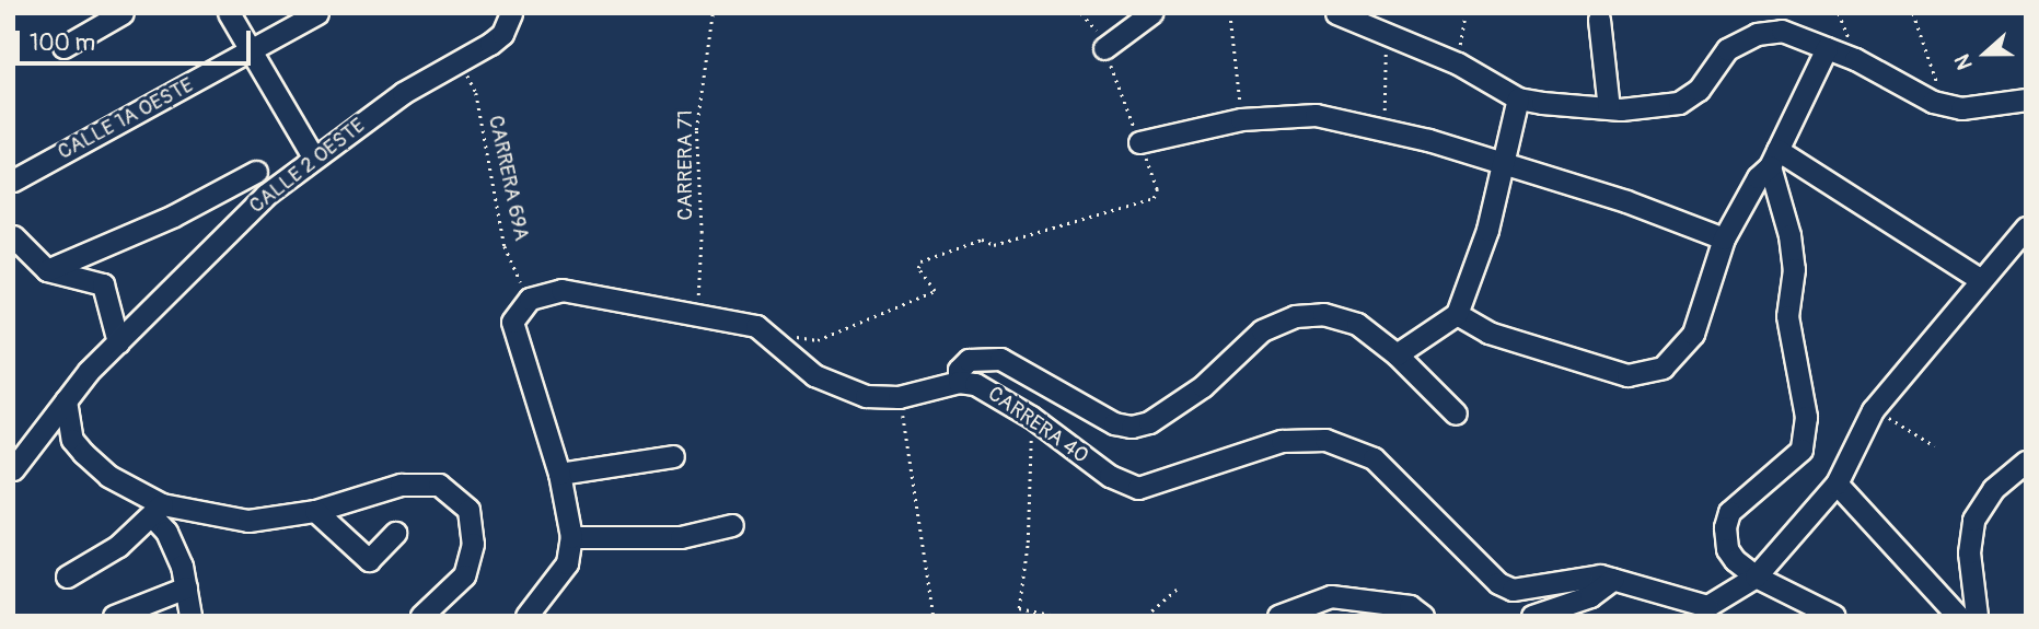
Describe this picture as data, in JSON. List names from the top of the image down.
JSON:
{
  "streets": {
    "street": ["CALLE 1A OESTE", "CALLE 2 OESTE", "CARRERA 4O"],
    "path": ["CARRERA 71", "CARRERA 69A"]
  },
  "crossings": [
    ["CALLE 2 OESTE", "CARRERA 69A"]
  ],
  "scale_bar": "100 m",
  "north": "left"
}
